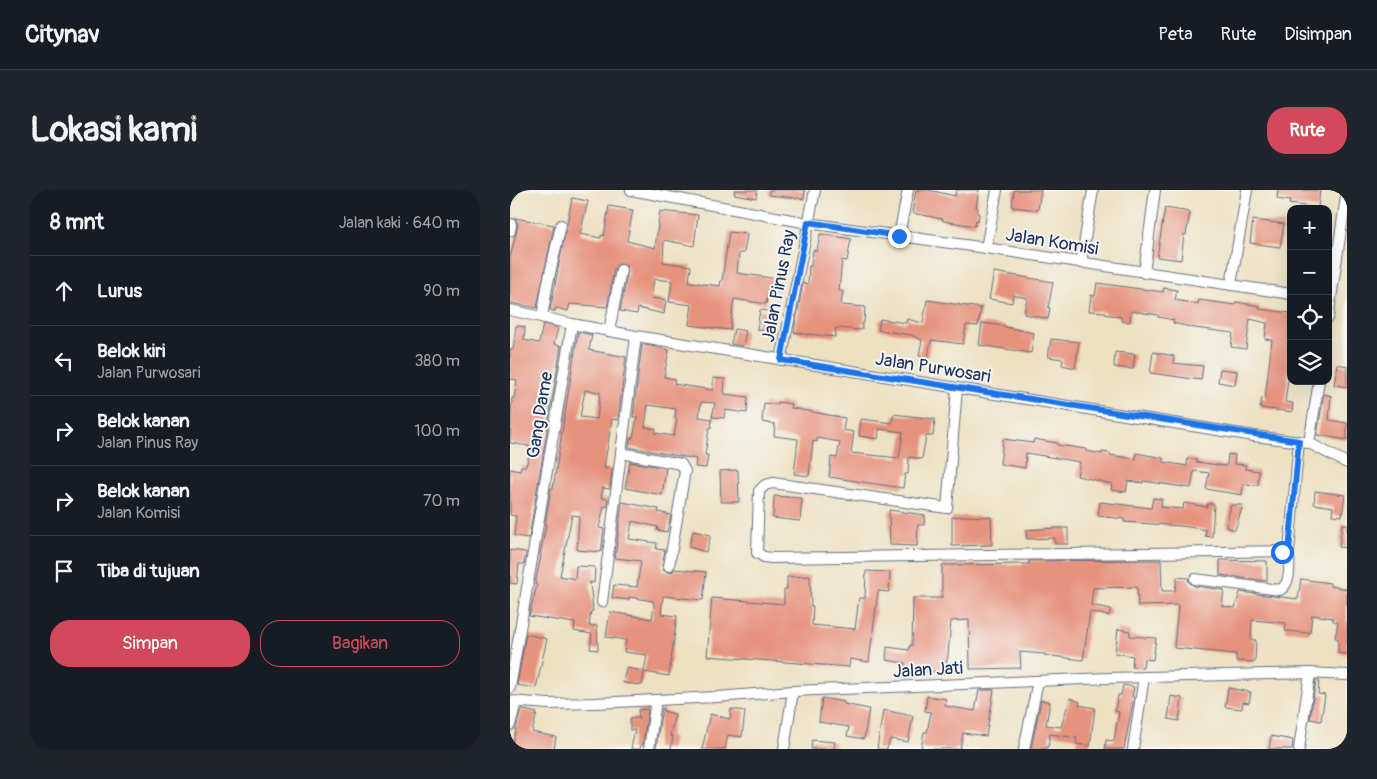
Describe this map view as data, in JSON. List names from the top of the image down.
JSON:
{
  "streets": {
    "street": [
      "Jalan Komisi",
      "Jalan Pinus Ray",
      "Jalan Purwosari",
      "Gang Dame",
      "Jalan Jati"
    ]
  },
  "crossings": [
    ["Jalan Komisi", "Jalan Pinus Ray"],
    ["Jalan Pinus Ray", "Jalan Purwosari"],
    ["Jalan Purwosari", "Gang Dame"]
  ],
  "page": {
    "header": "Citynav",
    "nav": ["Peta", "Rute", "Disimpan"],
    "buttons": [
      "Rute",
      ["Simpan", "Bagikan"]
    ],
    "title": "Lokasi kami",
    "heading": ["8 mnt", "Jalan kaki · 640 m"],
    "map_buttons": ["+", "−"],
    "list": [
      ["Lurus", "90 m"],
      ["Belok kiri", "Jalan Purwosari", "380 m"],
      ["Belok kanan", "Jalan Pinus Ray", "100 m"],
      ["Belok kanan", "Jalan Komisi", "70 m"],
      "Tiba di tujuan"
    ]
  }
}
